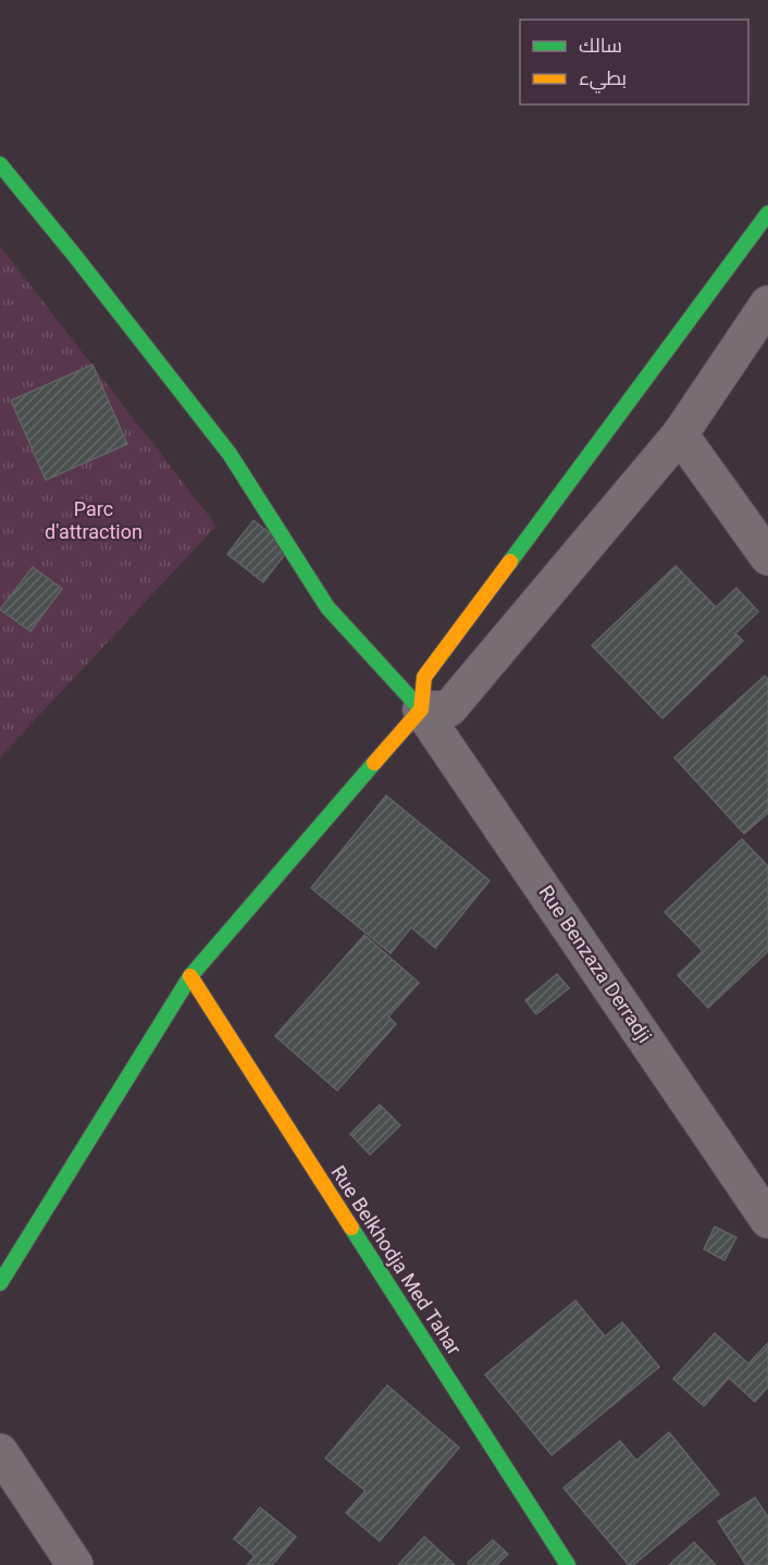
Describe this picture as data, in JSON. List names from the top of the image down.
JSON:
{
  "streets": {
    "street": ["Rue Benzaza Derradji", "Rue Belkhodja Med Tahar"]
  },
  "parks": ["Parc d'attraction"],
  "legend": ["سالك", "بطيء"]
}
